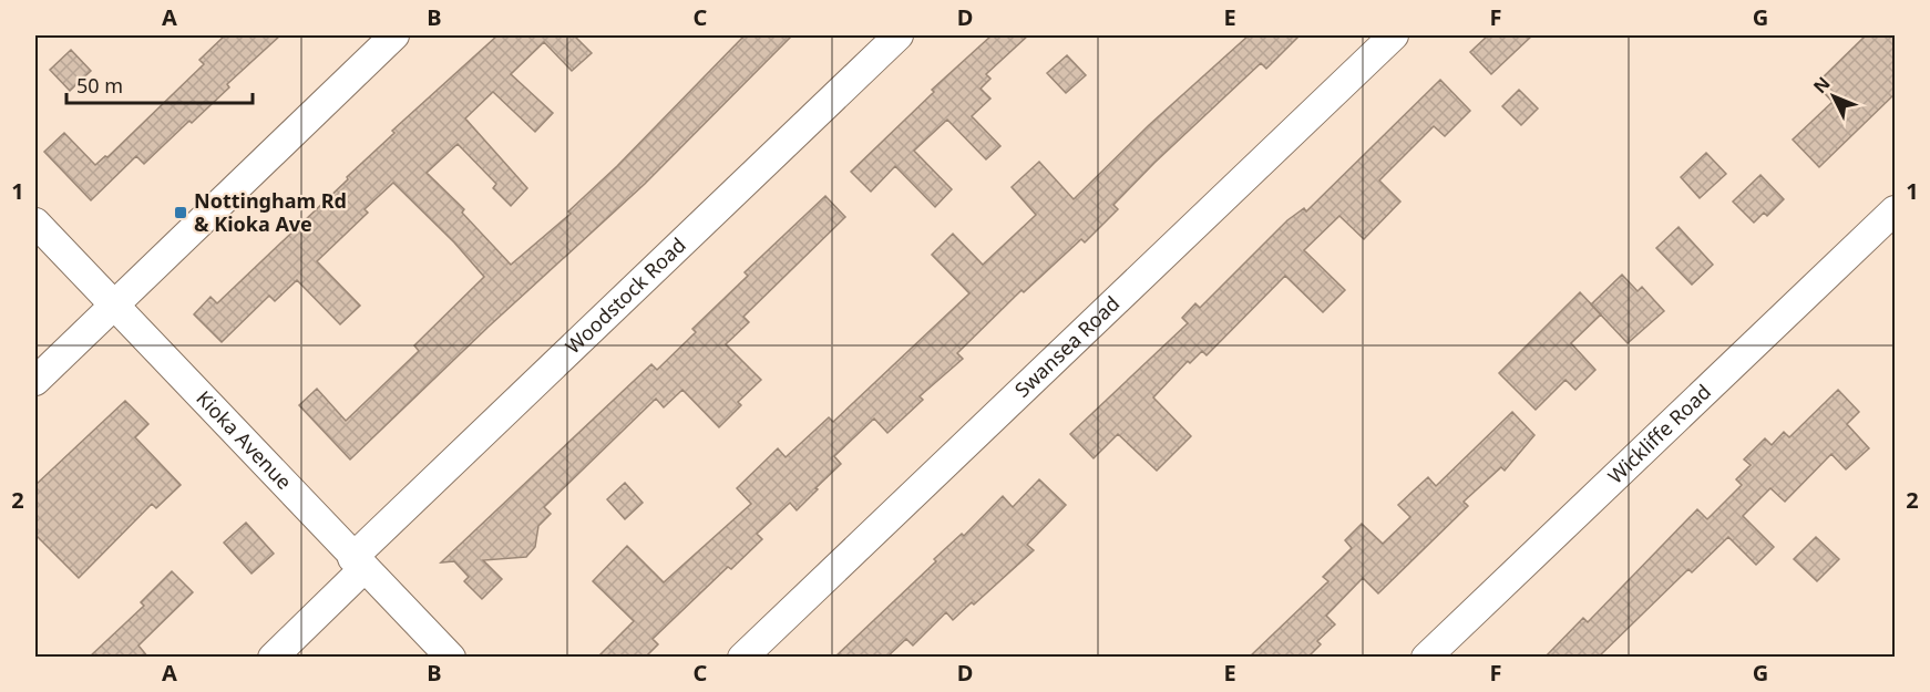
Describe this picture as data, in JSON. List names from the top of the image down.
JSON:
{
  "streets": {
    "street": [
      "Woodstock Road",
      "Swansea Road",
      "Wickliffe Road",
      "Kioka Avenue"
    ]
  },
  "crossings": [
    ["Woodstock Road", "Kioka Avenue"]
  ],
  "places": {
    "transit": ["Nottingham Rd & Kioka Ave"]
  },
  "scale_bar": "50 m",
  "north": "top left",
  "grid": {
    "columns": [
      "A",
      "B",
      "C",
      "D",
      "E",
      "F",
      "G"
    ],
    "rows": ["1", "2"]
  }
}
